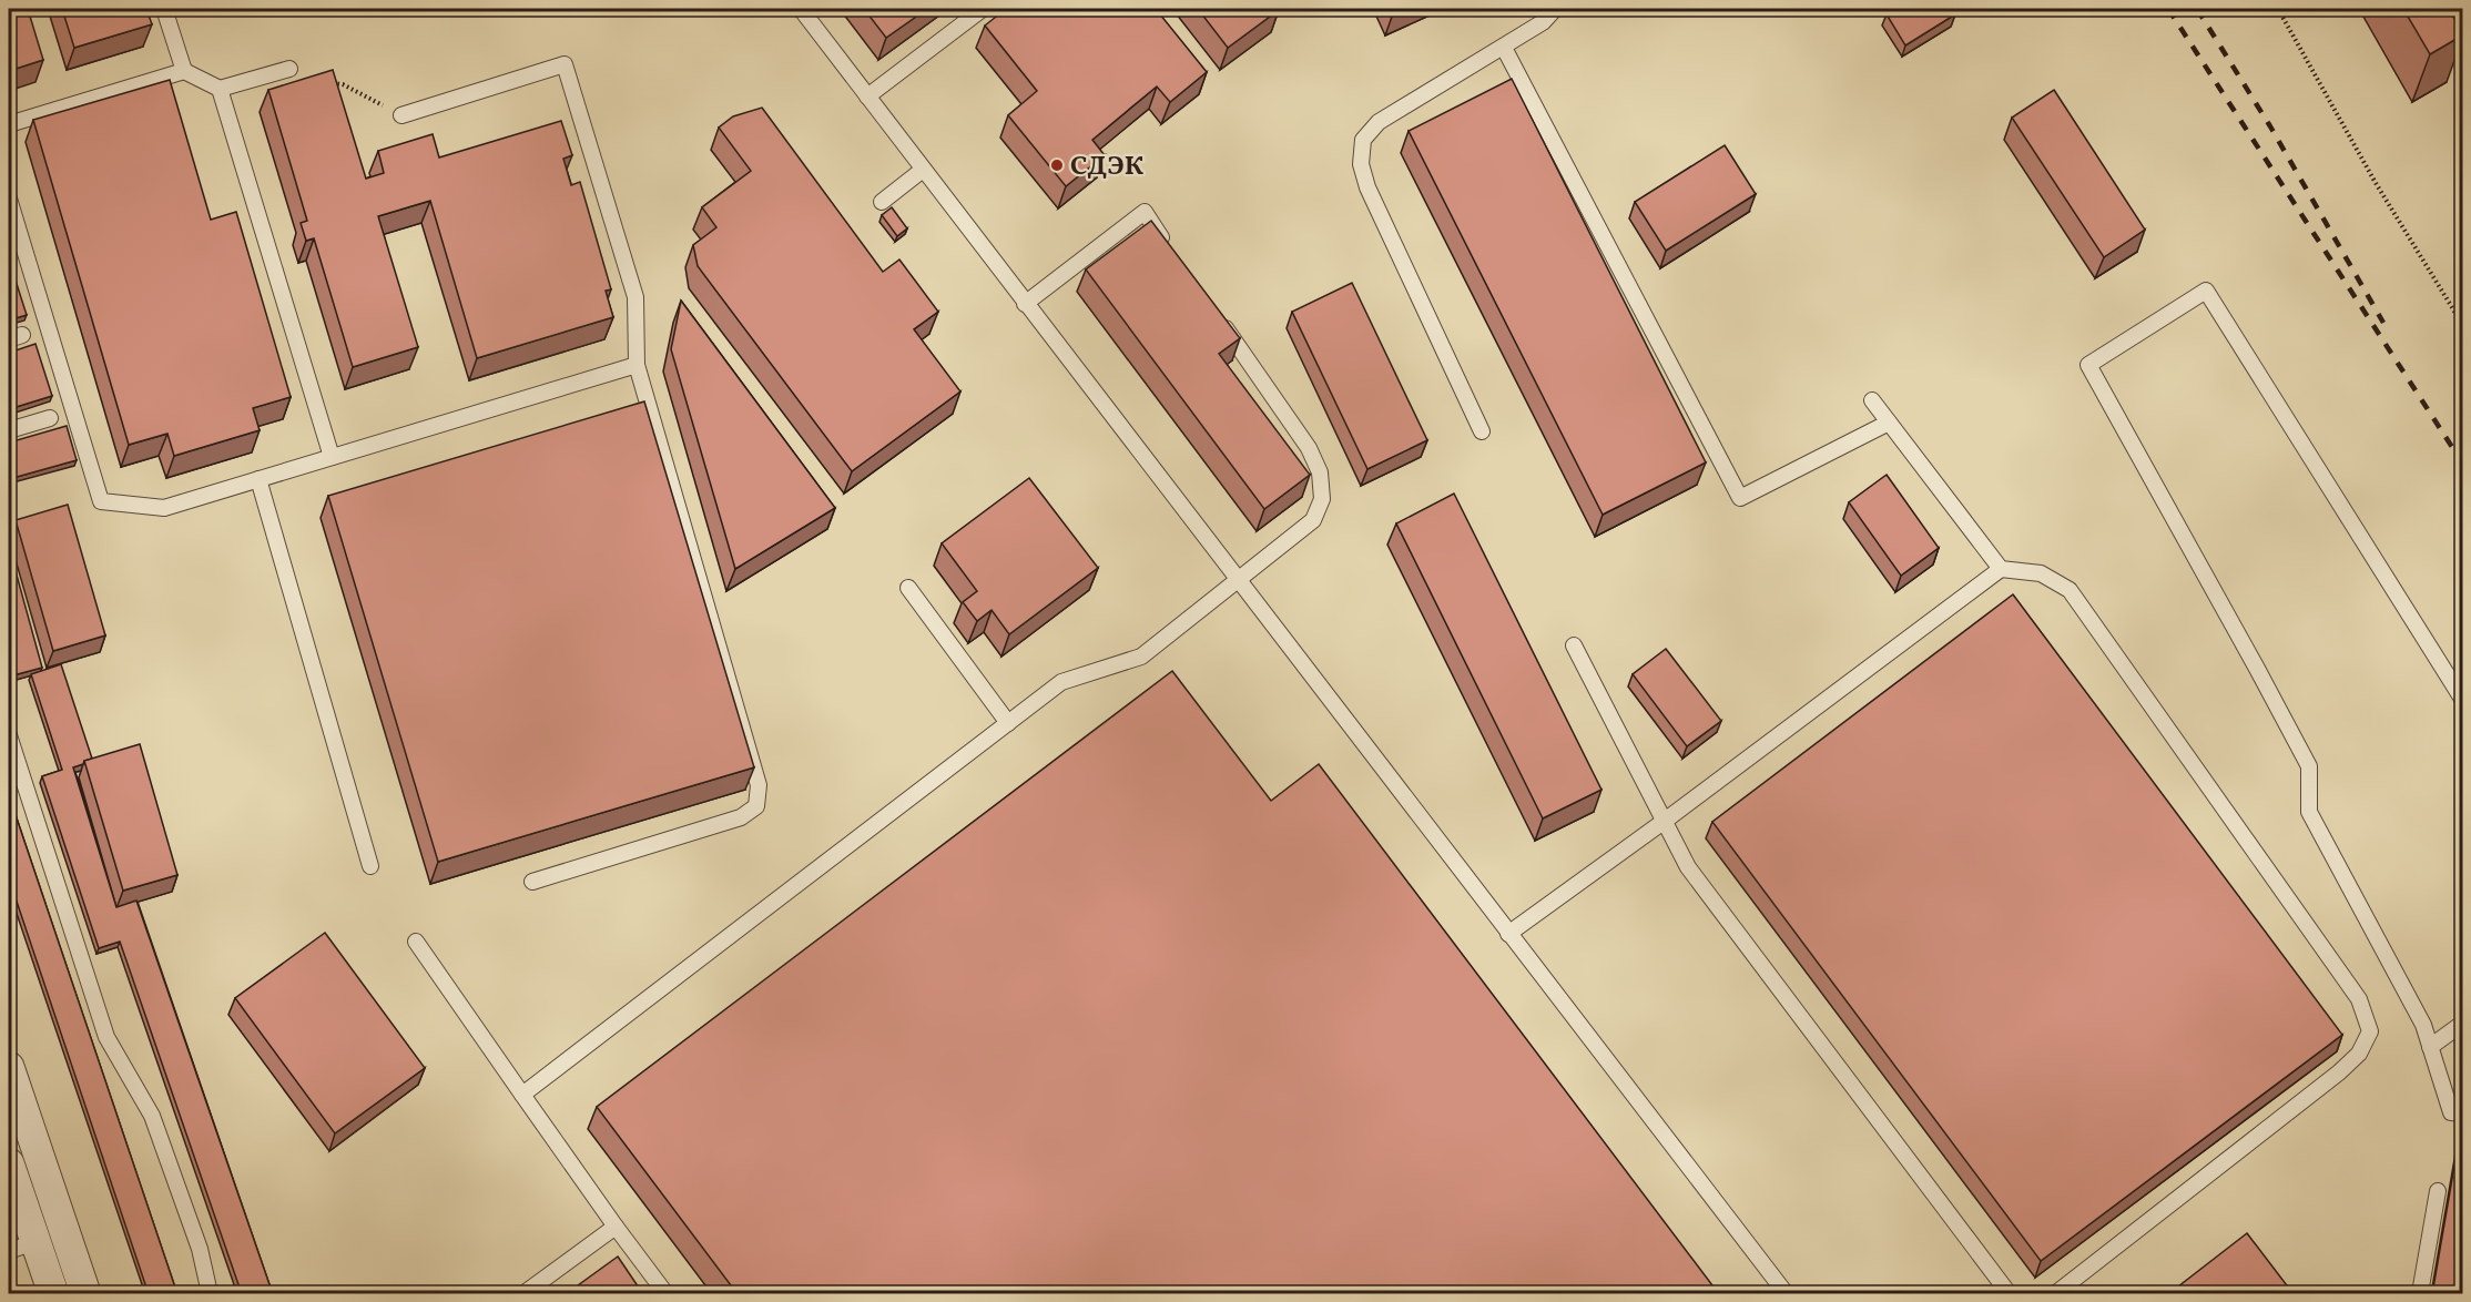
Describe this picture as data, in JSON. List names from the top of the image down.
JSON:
{
  "places": ["СДЭК"]
}
